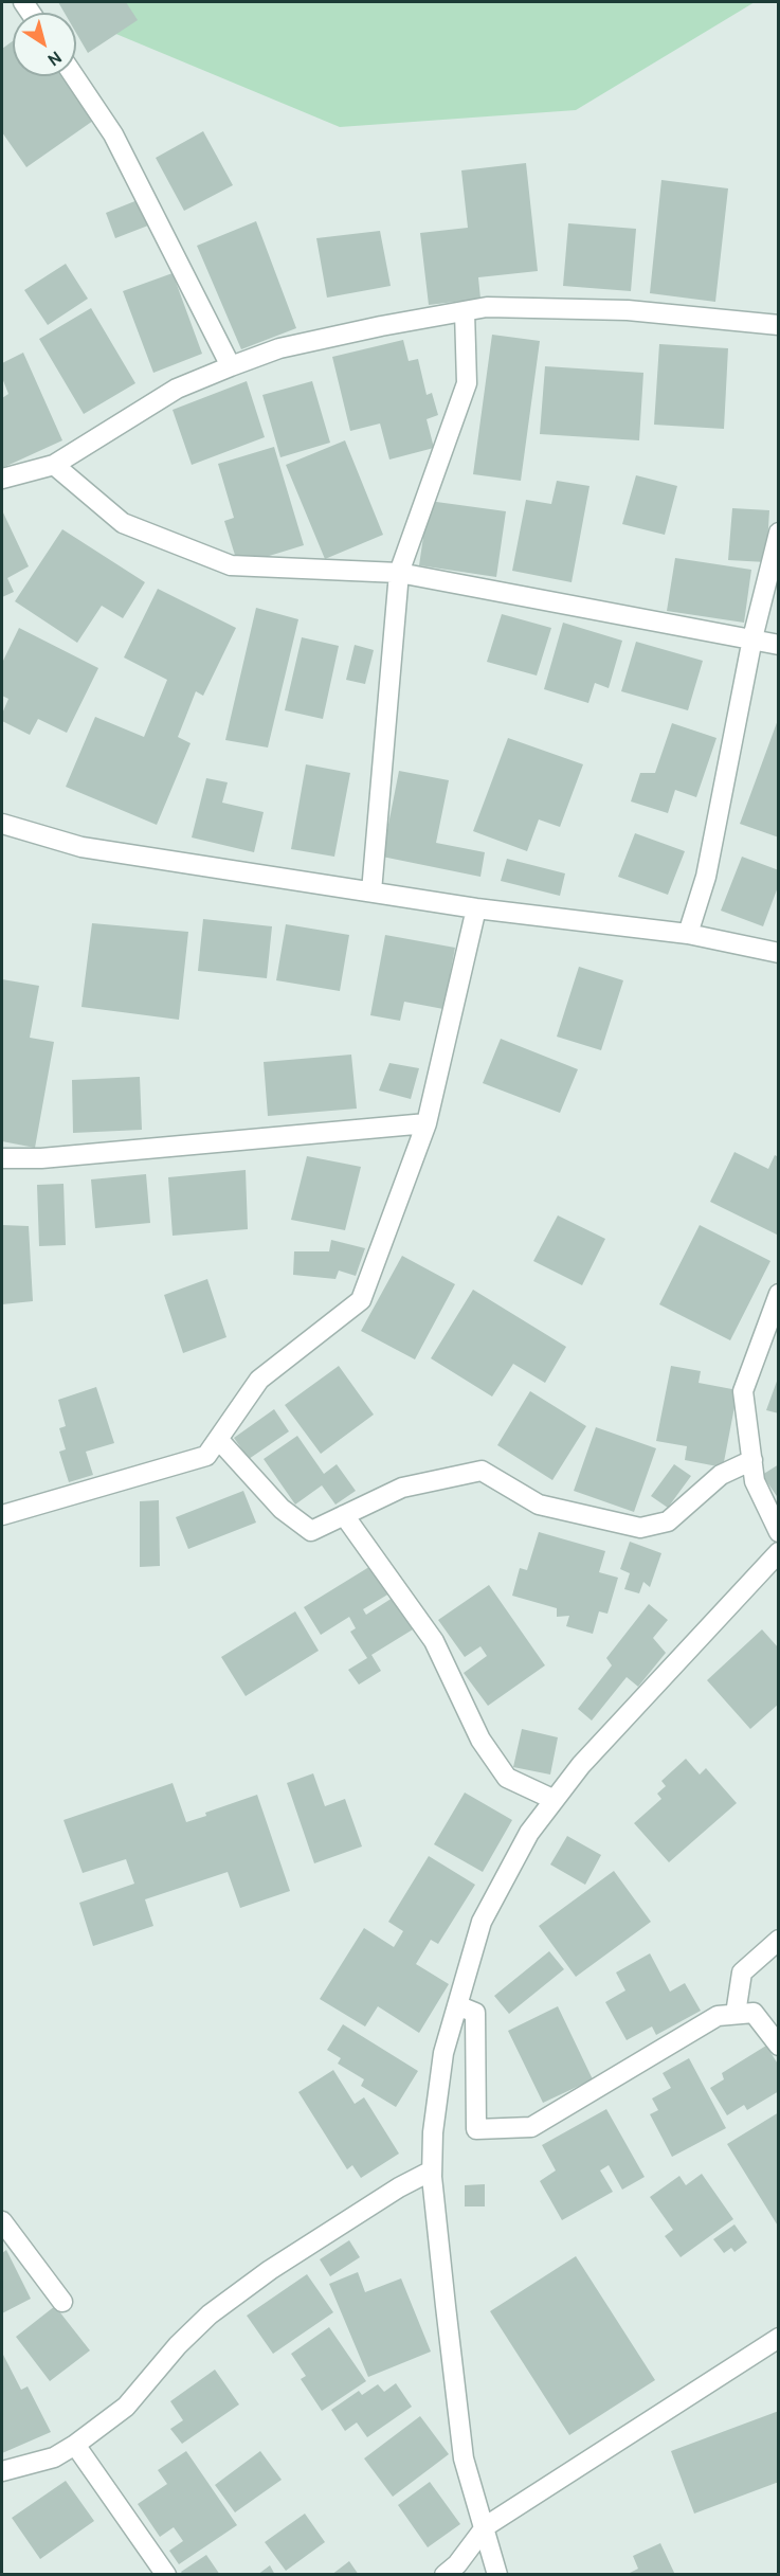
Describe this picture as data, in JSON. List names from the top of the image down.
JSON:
{
  "north": "bottom right"
}
